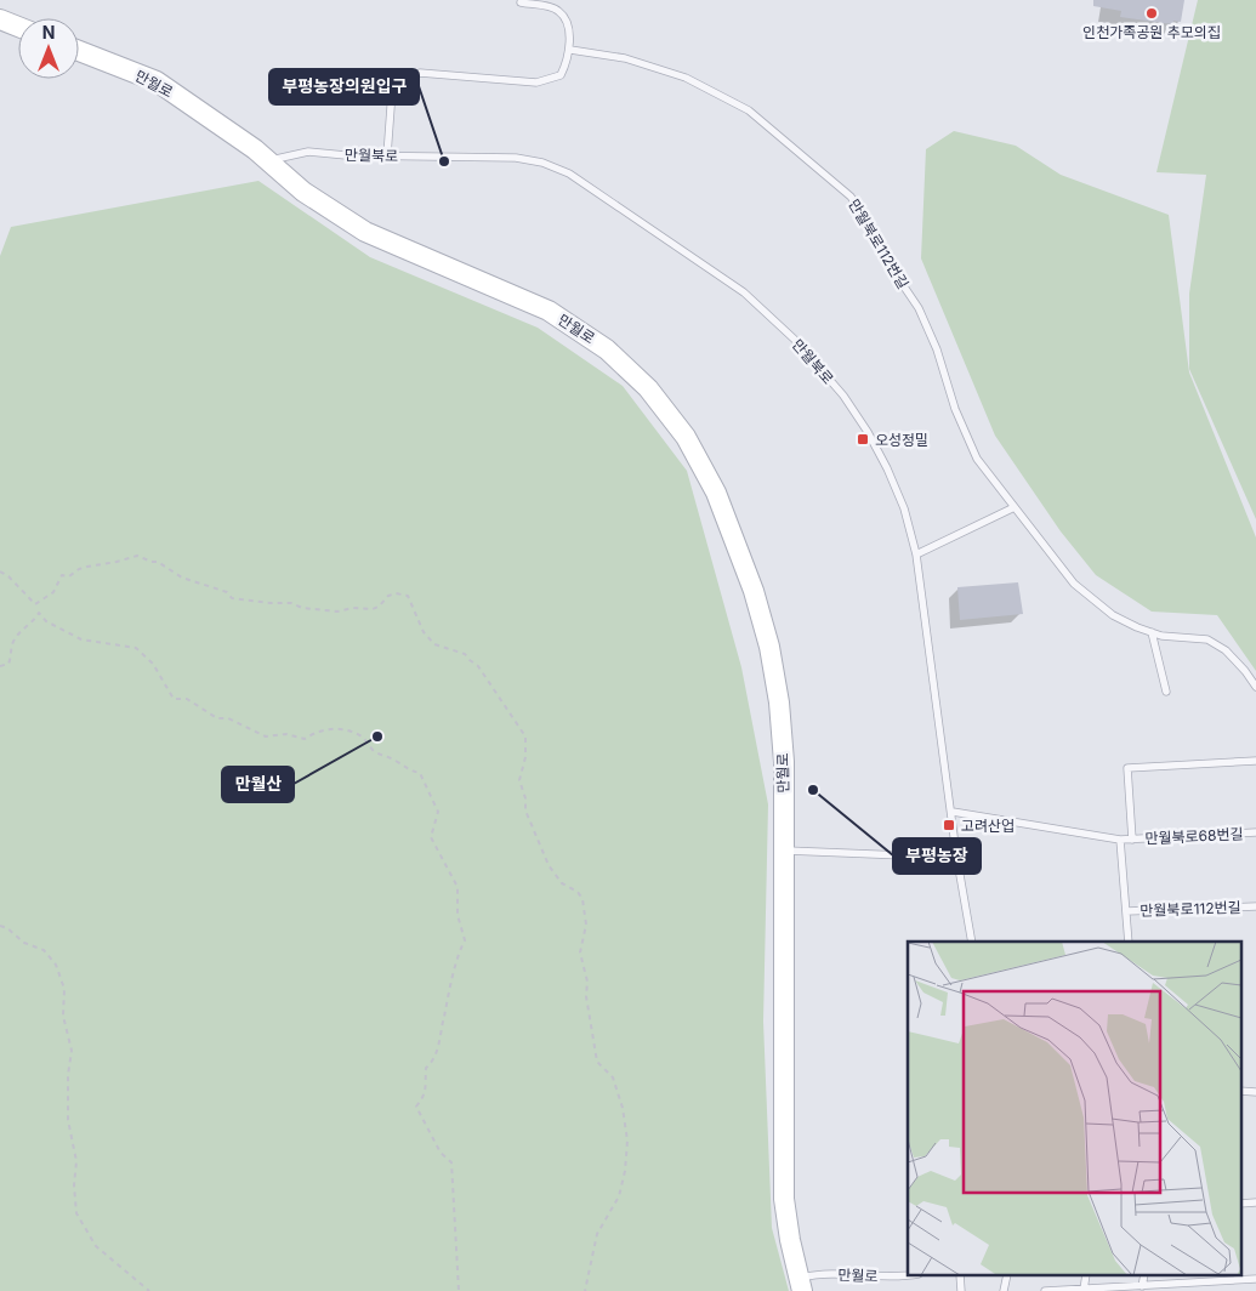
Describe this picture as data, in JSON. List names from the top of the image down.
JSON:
{
  "streets": {
    "street": ["만월로"],
    "lane": ["만월북로", "만월북로112번길", "만월북로68번길"]
  },
  "crossings": [
    ["만월로", "만월북로"],
    ["만월북로", "만월북로68번길"]
  ],
  "places": {
    "other": [
      "인천가족공원 추모의집",
      "부평농장의원입구",
      "만월산",
      "부평농장"
    ],
    "transit": ["오성정밀", "고려산업"]
  },
  "north": "top"
}
